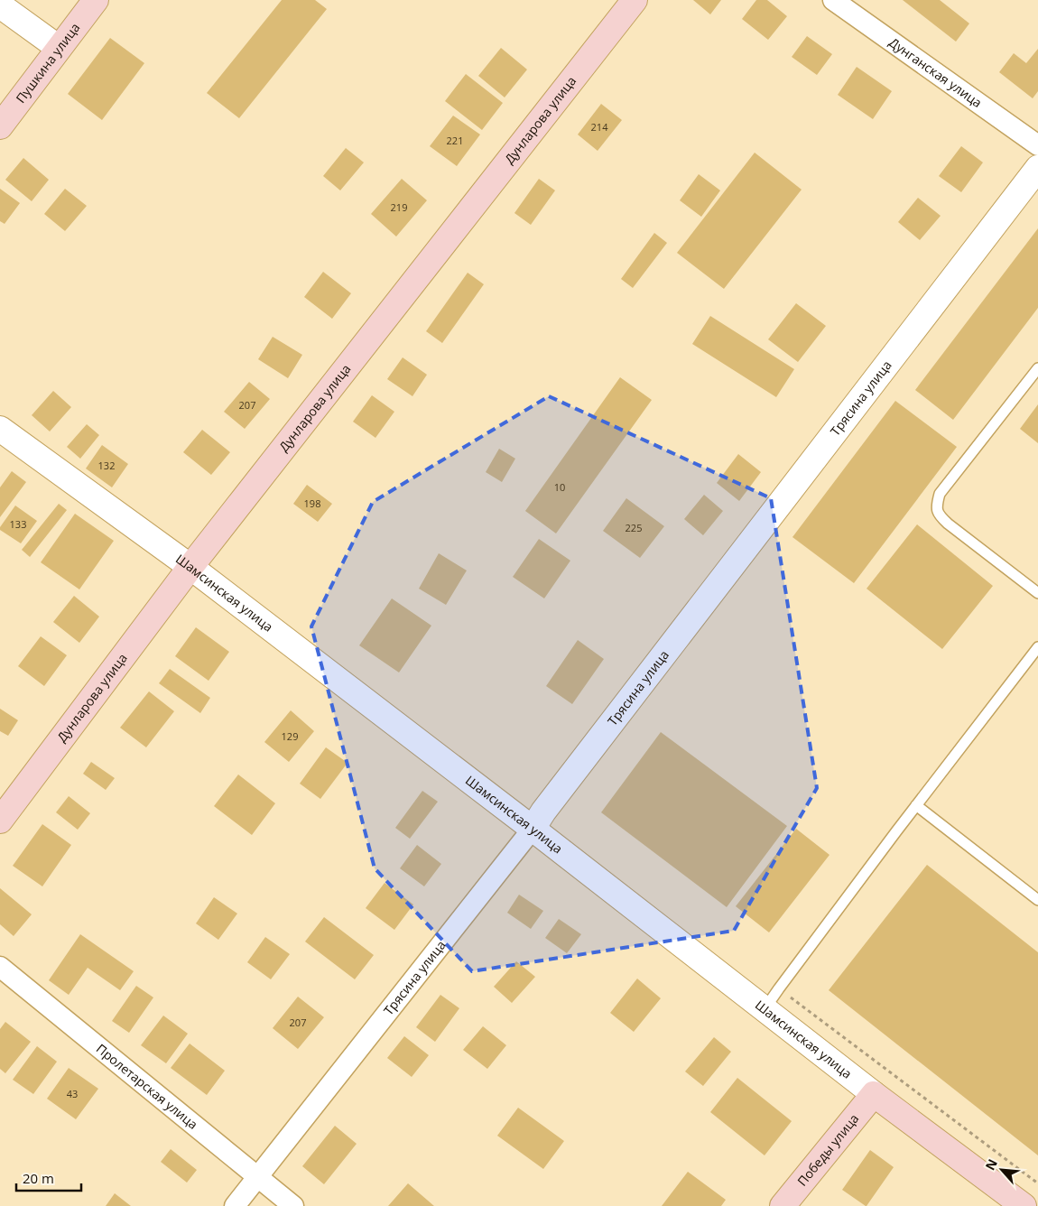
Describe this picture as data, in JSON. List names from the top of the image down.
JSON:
{
  "streets": {
    "main road": [
      "Пушкина улица",
      "Дунларова улица",
      "Шамсинская улица",
      "Победы улица"
    ],
    "street": ["Дунганская улица", "Трясина улица", "Пролетарская улица"]
  },
  "crossings": [
    ["Дунларова улица", "Шамсинская улица"],
    ["Трясина улица", "Шамсинская улица"],
    ["Трясина улица", "Пролетарская улица"],
    ["Шамсинская улица", "Победы улица"]
  ],
  "house_numbers": [
    "214",
    "221",
    "219",
    "207",
    "132",
    "10",
    "198",
    "133",
    "225",
    "129",
    "207",
    "43"
  ],
  "scale_bar": "20 m",
  "north": "top left"
}
